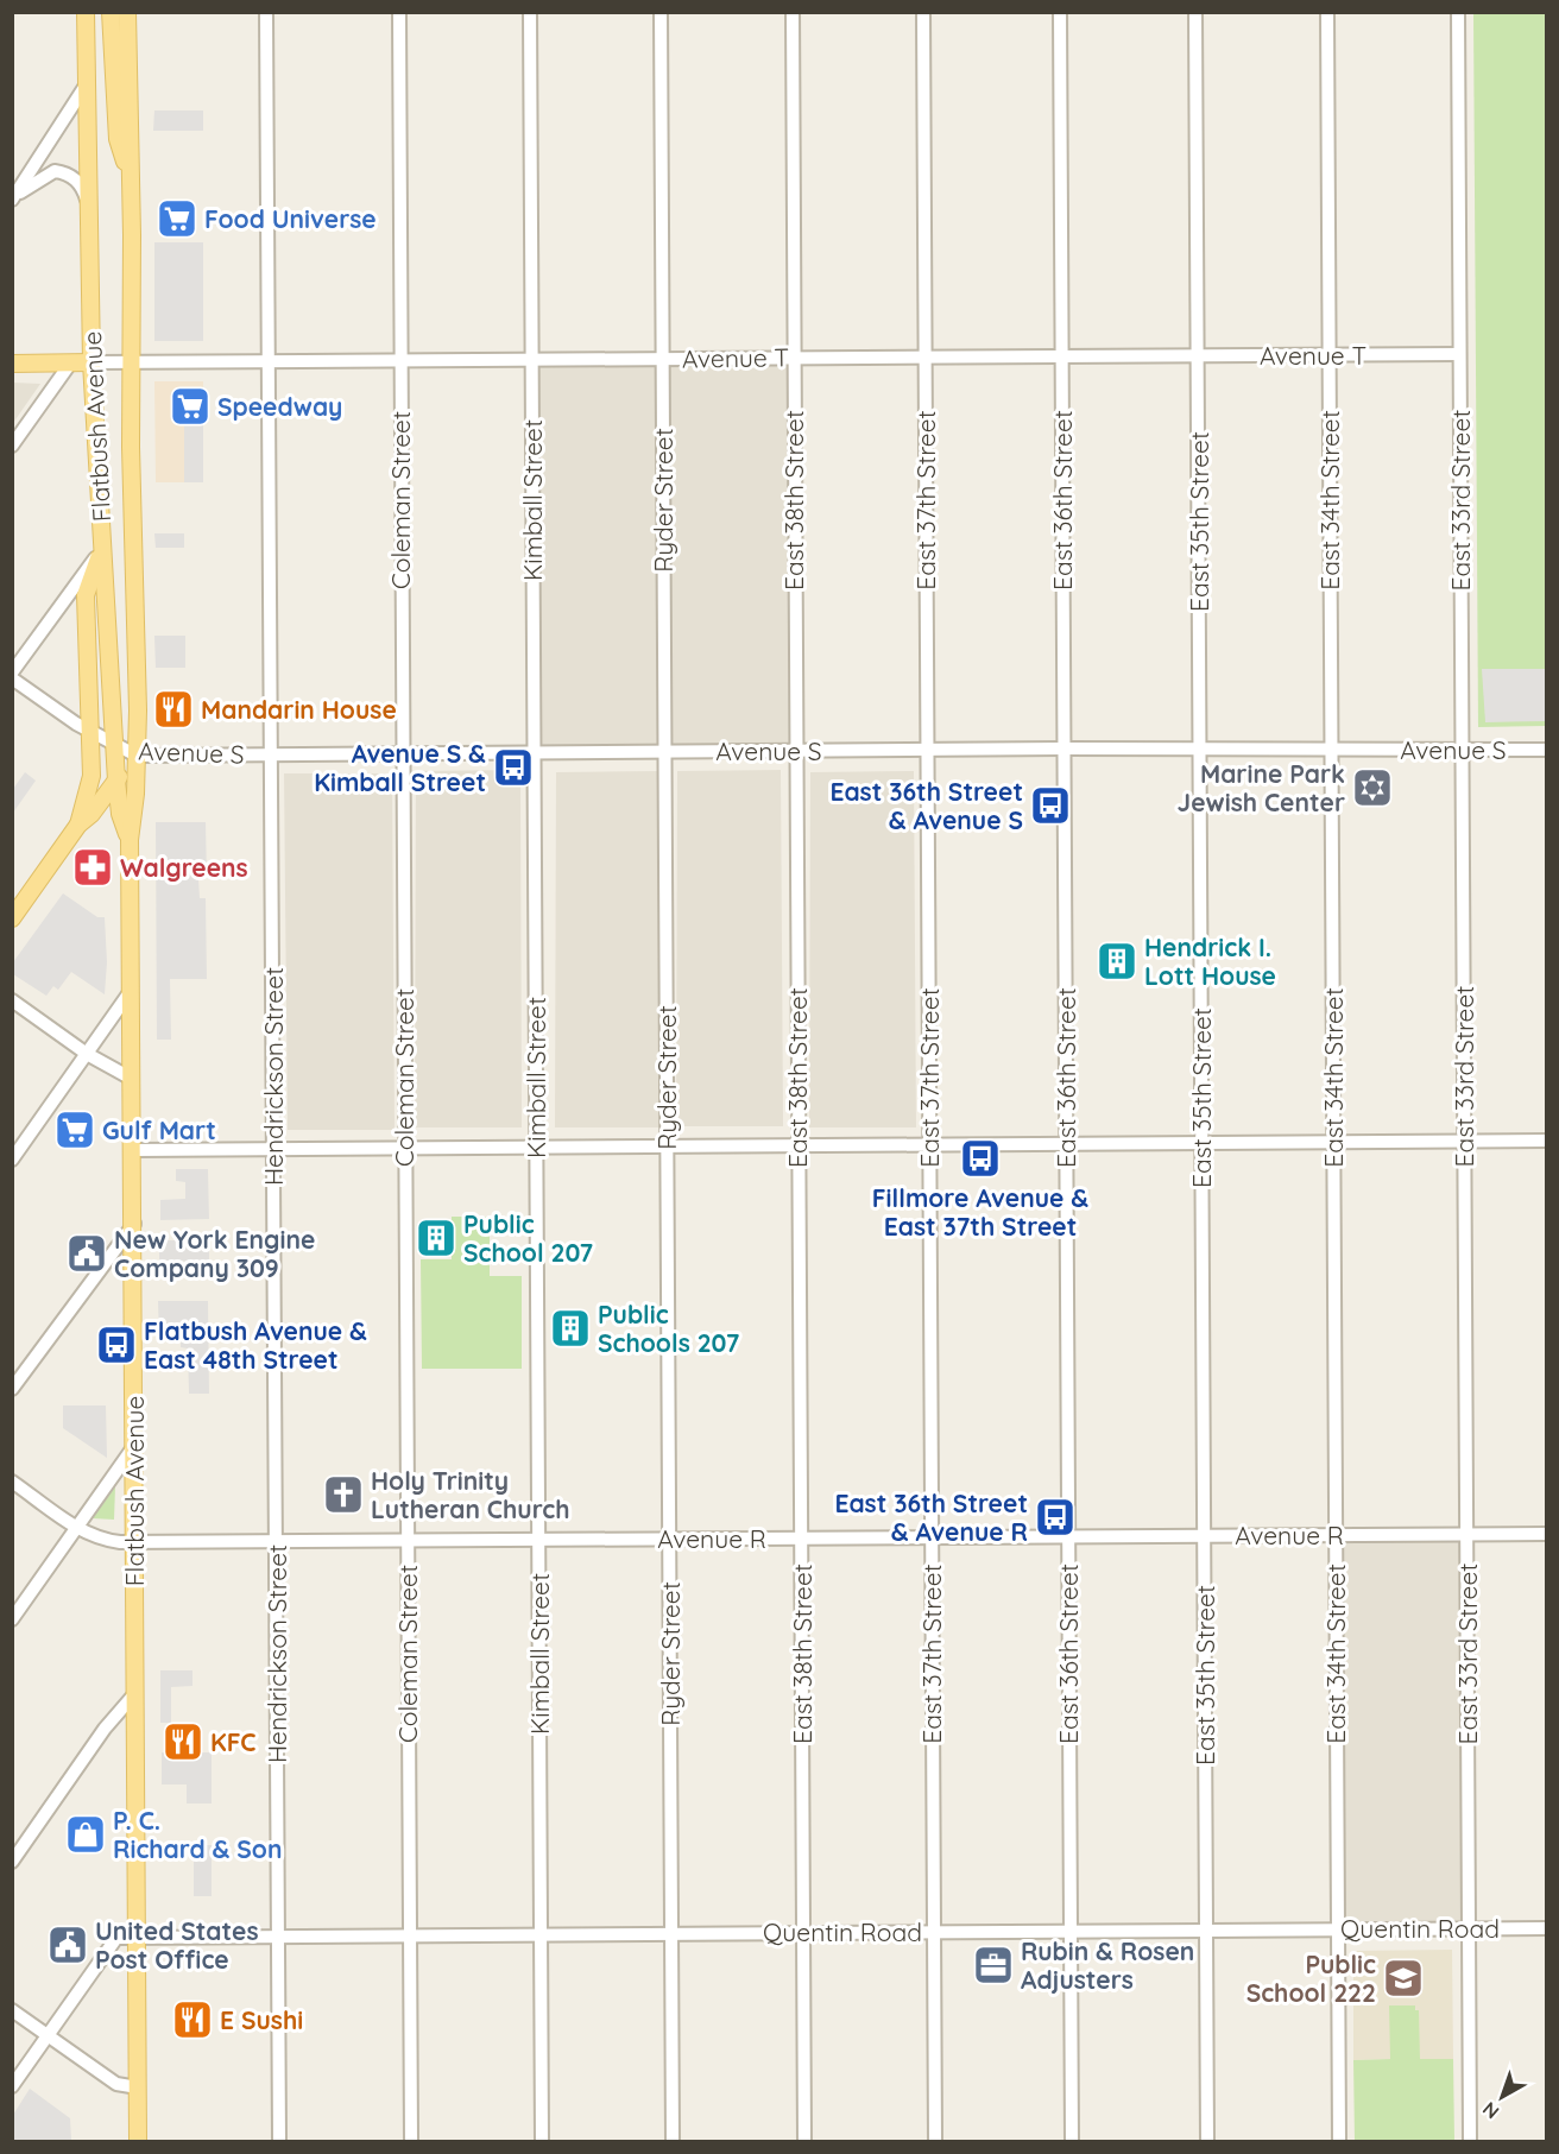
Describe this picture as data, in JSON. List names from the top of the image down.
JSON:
{
  "streets": {
    "main road": ["Avenue T", "Flatbush Avenue"],
    "street": [
      "Coleman Street",
      "Kimball Street",
      "Ryder Street",
      "East 38th Street",
      "East 37th Street",
      "East 36th Street",
      "East 34th Street",
      "East 33rd Street",
      "East 35th Street",
      "Avenue S",
      "Hendrickson Street",
      "Avenue R",
      "Quentin Road"
    ]
  },
  "crossings": [
    ["Avenue T", "Flatbush Avenue"],
    ["Avenue T", "Coleman Street"],
    ["Avenue T", "Kimball Street"],
    ["Avenue T", "Ryder Street"],
    ["Avenue T", "East 38th Street"],
    ["Avenue T", "East 37th Street"],
    ["Avenue T", "East 36th Street"],
    ["Avenue T", "East 34th Street"],
    ["Avenue T", "East 33rd Street"],
    ["Avenue T", "East 35th Street"],
    ["Avenue T", "Hendrickson Street"],
    ["Flatbush Avenue", "Avenue S"],
    ["Flatbush Avenue", "Avenue R"],
    ["Flatbush Avenue", "Quentin Road"],
    ["Coleman Street", "Avenue S"],
    ["Coleman Street", "Avenue R"],
    ["Coleman Street", "Quentin Road"],
    ["Kimball Street", "Avenue S"],
    ["Kimball Street", "Avenue R"],
    ["Kimball Street", "Quentin Road"],
    ["Ryder Street", "Avenue S"],
    ["Ryder Street", "Avenue R"],
    ["Ryder Street", "Quentin Road"],
    ["East 38th Street", "Avenue S"],
    ["East 38th Street", "Avenue R"],
    ["East 38th Street", "Quentin Road"],
    ["East 37th Street", "Avenue S"],
    ["East 37th Street", "Avenue R"],
    ["East 37th Street", "Quentin Road"],
    ["East 36th Street", "Avenue S"],
    ["East 36th Street", "Avenue R"],
    ["East 36th Street", "Quentin Road"],
    ["East 34th Street", "Avenue S"],
    ["East 34th Street", "Avenue R"],
    ["East 34th Street", "Quentin Road"],
    ["East 33rd Street", "Avenue S"],
    ["East 33rd Street", "Avenue R"],
    ["East 33rd Street", "Quentin Road"],
    ["East 35th Street", "Avenue S"],
    ["East 35th Street", "Avenue R"],
    ["East 35th Street", "Quentin Road"],
    ["Avenue S", "Hendrickson Street"],
    ["Hendrickson Street", "Avenue R"],
    ["Hendrickson Street", "Quentin Road"]
  ],
  "places": {
    "supermarket": ["Food Universe", "Speedway", "Gulf Mart"],
    "restaurant": ["Mandarin House", "KFC", "E Sushi"],
    "bus stop": [
      "Avenue S & Kimball Street",
      "East 36th Street & Avenue S",
      "Fillmore Avenue & East 37th Street",
      "Flatbush Avenue & East 48th Street",
      "East 36th Street & Avenue R"
    ],
    "synagogue": ["Marine Park Jewish Center"],
    "pharmacy": ["Walgreens"],
    "building": ["Hendrick I. Lott House", "Public School 207", "Public Schools 207"],
    "public building": ["New York Engine Company 309", "United States Post Office"],
    "church": ["Holy Trinity Lutheran Church"],
    "shop": ["P. C. Richard & Son"],
    "office": ["Rubin & Rosen Adjusters"],
    "school or university": ["Public School 222"]
  },
  "north": "bottom left"
}
